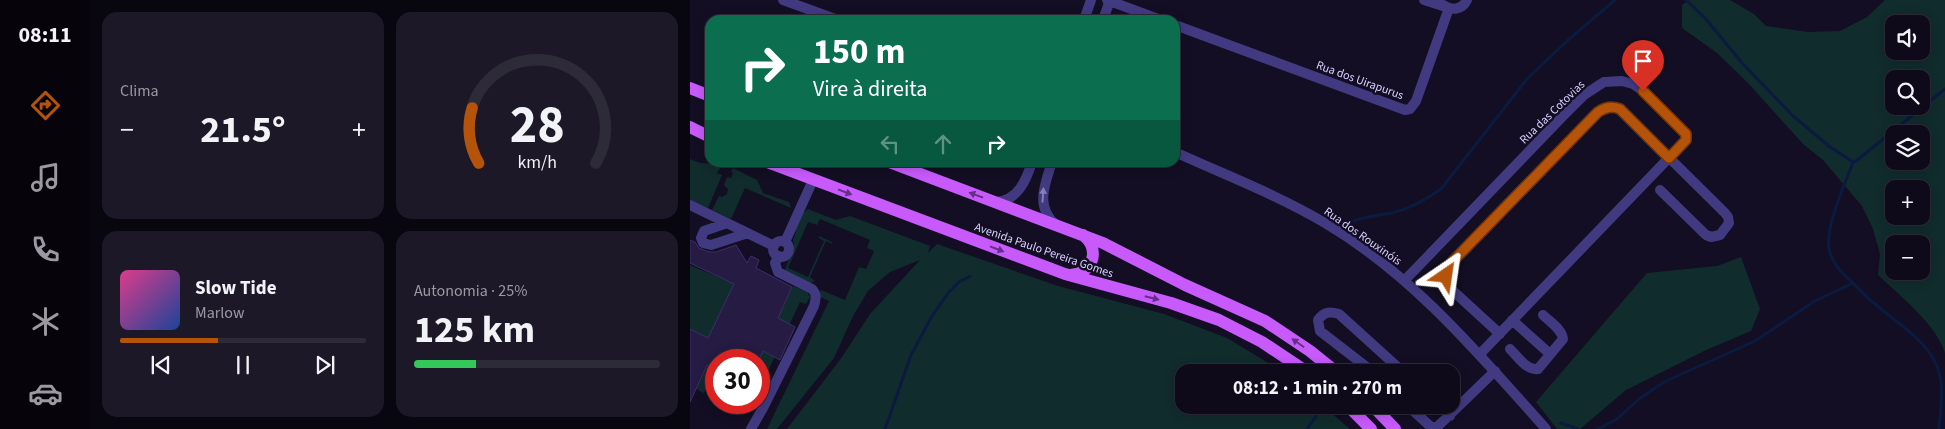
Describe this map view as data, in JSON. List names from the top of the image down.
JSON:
{
  "streets": {
    "main road": ["Avenida Paulo Pereira Gomes"],
    "street": ["Rua dos Uirapurus", "Rua das Cotovias", "Rua dos Rouxinóis"]
  },
  "crossings": [
    ["Rua das Cotovias", "Rua dos Rouxinóis"]
  ],
  "page": {
    "tabs": "08:11",
    "tile": [
      "Clima",
      ["Autonomia · 25%", "125 km"]
    ],
    "map_buttons": ["+", "−"],
    "turn": ["150 m", "Vire à direita"],
    "heat": ["−", "21.5°", "+"],
    "song": ["Slow Tide", "Marlow"],
    "limit": "30",
    "trip": "08:12 · 1 min · 270 m",
    "gauge": ["28", "km/h"]
  }
}
